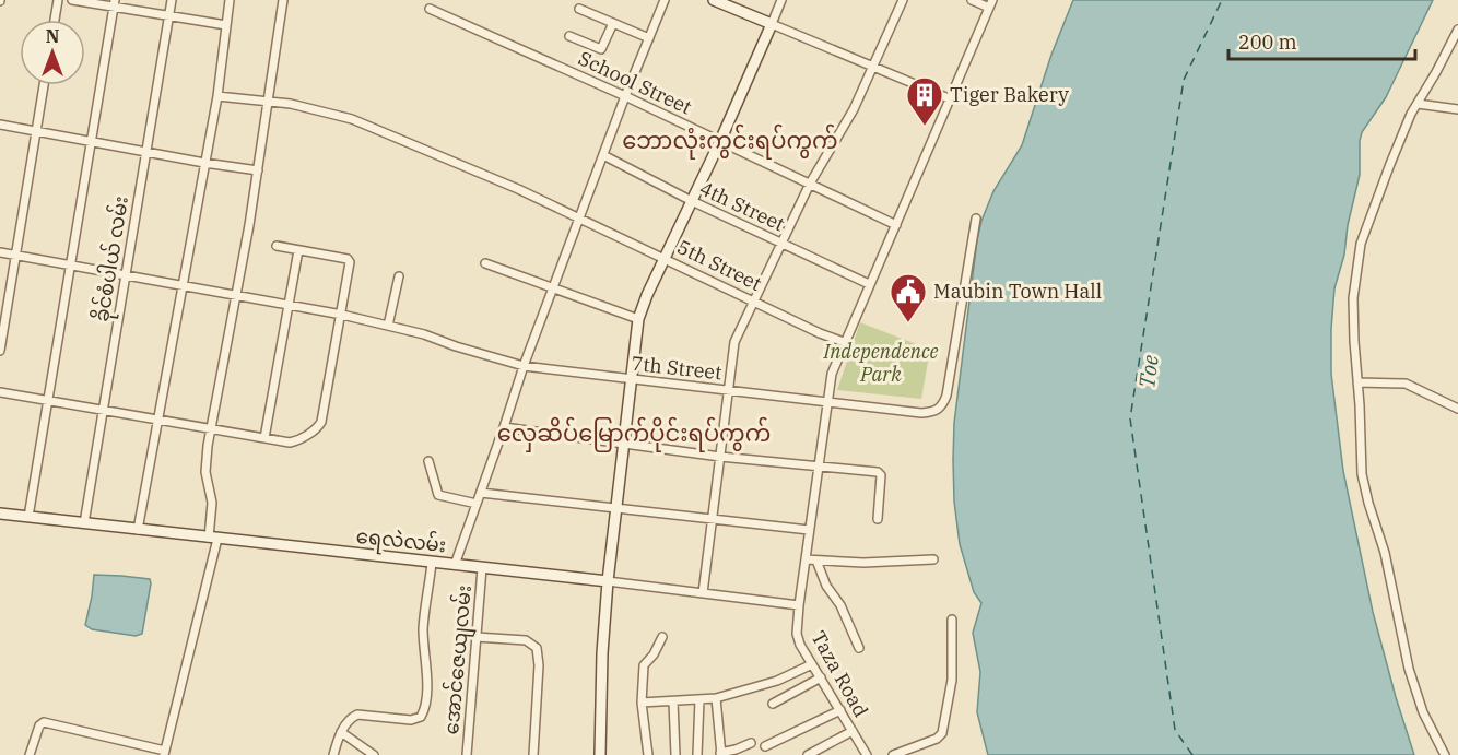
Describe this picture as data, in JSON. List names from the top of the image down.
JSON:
{
  "streets": {
    "main road": ["ရေလဲလမ်း"],
    "street": [
      "School Street",
      "4th Street",
      "ခိုင်စံပါယ် လမ်း",
      "5th Street",
      "7th Street",
      "အောင်ဇေယျလမ်း",
      "Taza Road"
    ]
  },
  "crossings": [
    ["School Street", "Taza Road"],
    ["4th Street", "Taza Road"],
    ["ခိုင်စံပါယ် လမ်း", "7th Street"],
    ["ခိုင်စံပါယ် လမ်း", "ရေလဲလမ်း"],
    ["5th Street", "Taza Road"],
    ["7th Street", "Taza Road"],
    ["ရေလဲလမ်း", "အောင်ဇေယျလမ်း"],
    ["ရေလဲလမ်း", "Taza Road"]
  ],
  "districts": ["ဘောလုံးကွင်းရပ်ကွက်", "လှေဆိပ်မြောက်ပိုင်းရပ်ကွက်"],
  "water": ["Toe"],
  "parks": ["Independence Park"],
  "places": {
    "building": ["Tiger Bakery"],
    "public building": ["Maubin Town Hall"]
  },
  "scale_bar": "200 m",
  "north": "top"
}
